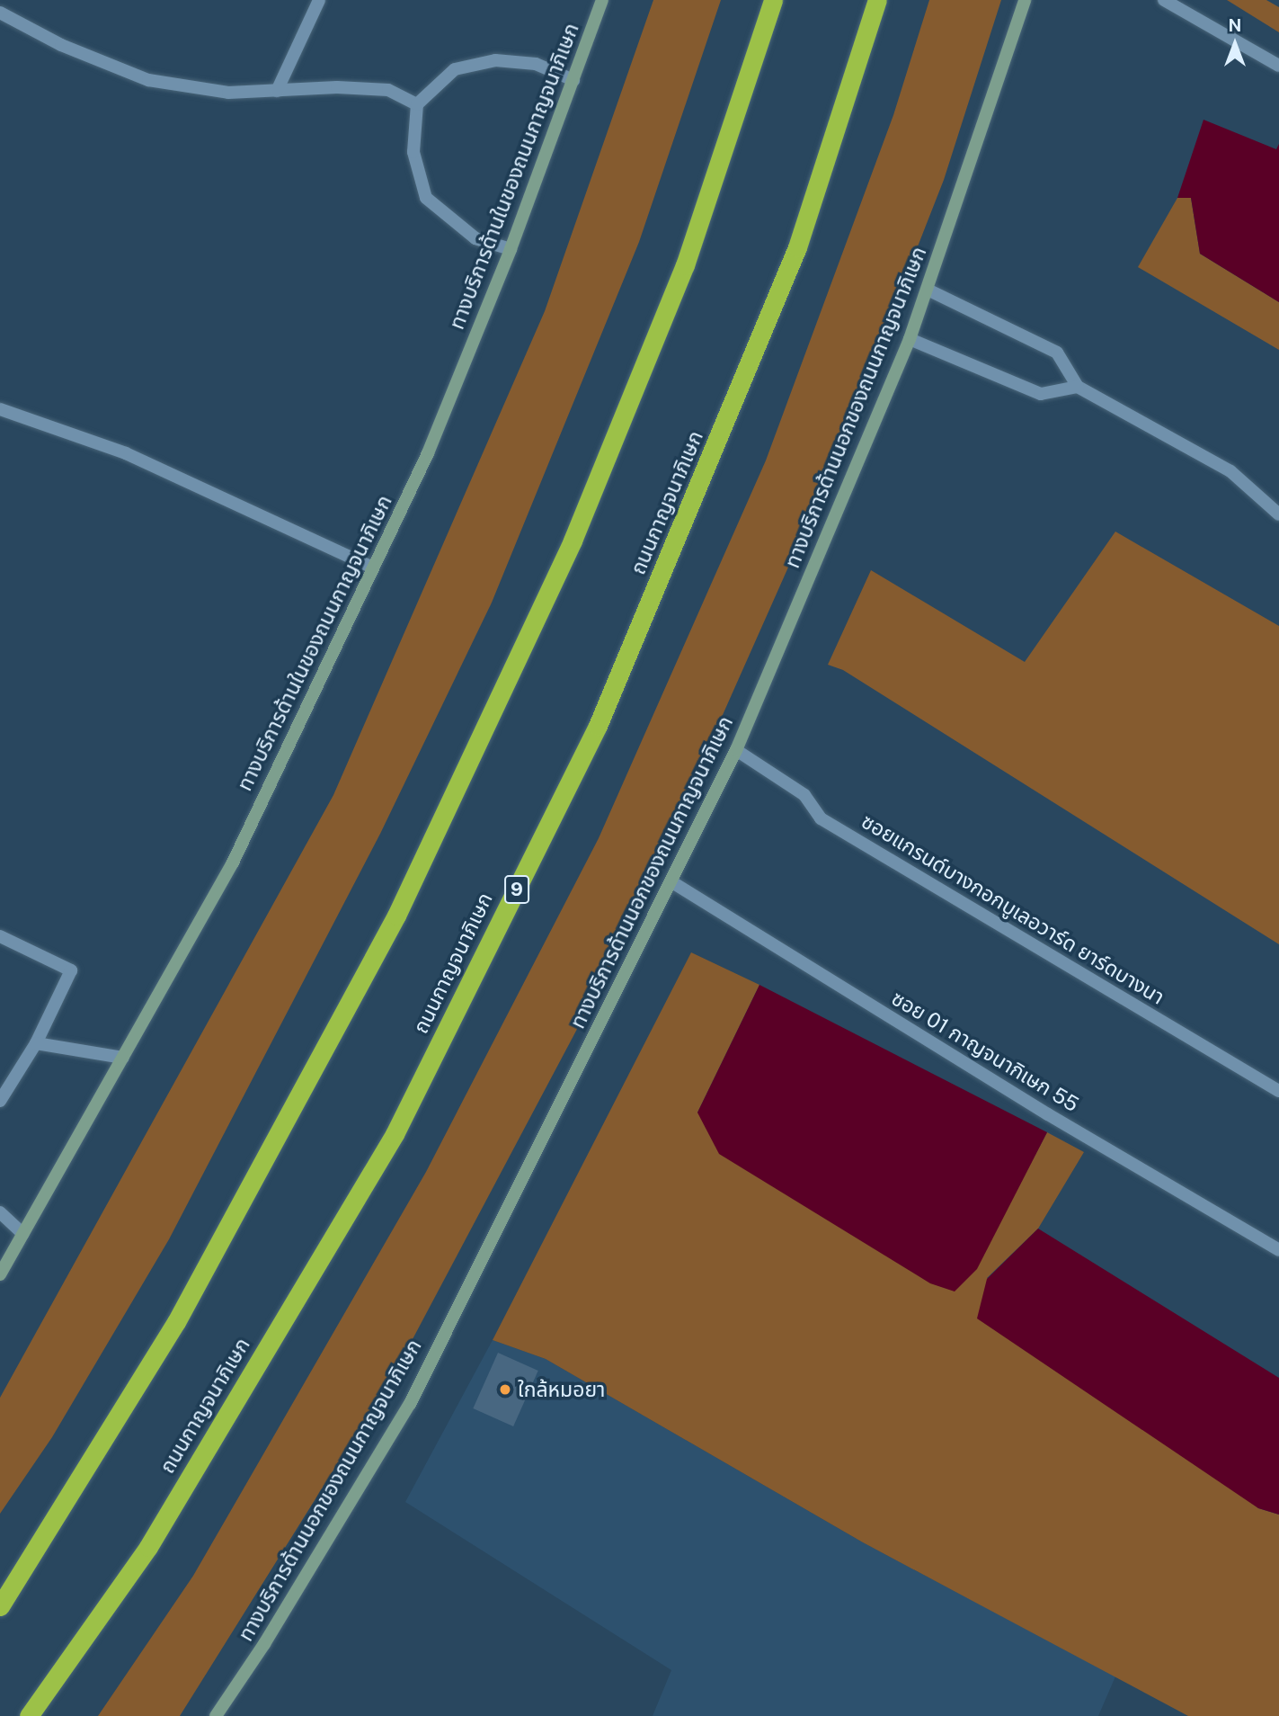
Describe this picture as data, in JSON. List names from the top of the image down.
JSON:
{
  "streets": {
    "highway": ["ถนนกาญจนาภิเษก", "9"],
    "main road": ["ทางบริการด้านในของถนนกาญจนาภิเษก", "ทางบริการด้านนอกของถนนกาญจนาภิเษก"],
    "street": ["ซอยแกรนด์บางกอกบูเลอวาร์ด ยาร์ดบางนา", "ซอย 01 กาญจนากิเษก 55"]
  },
  "crossings": [
    ["ทางบริการด้านนอกของถนนกาญจนาภิเษก", "ซอยแกรนด์บางกอกบูเลอวาร์ด ยาร์ดบางนา"],
    ["ทางบริการด้านนอกของถนนกาญจนาภิเษก", "ซอย 01 กาญจนากิเษก 55"]
  ],
  "places": ["ใกล้หมอยา"],
  "north": "top"
}
